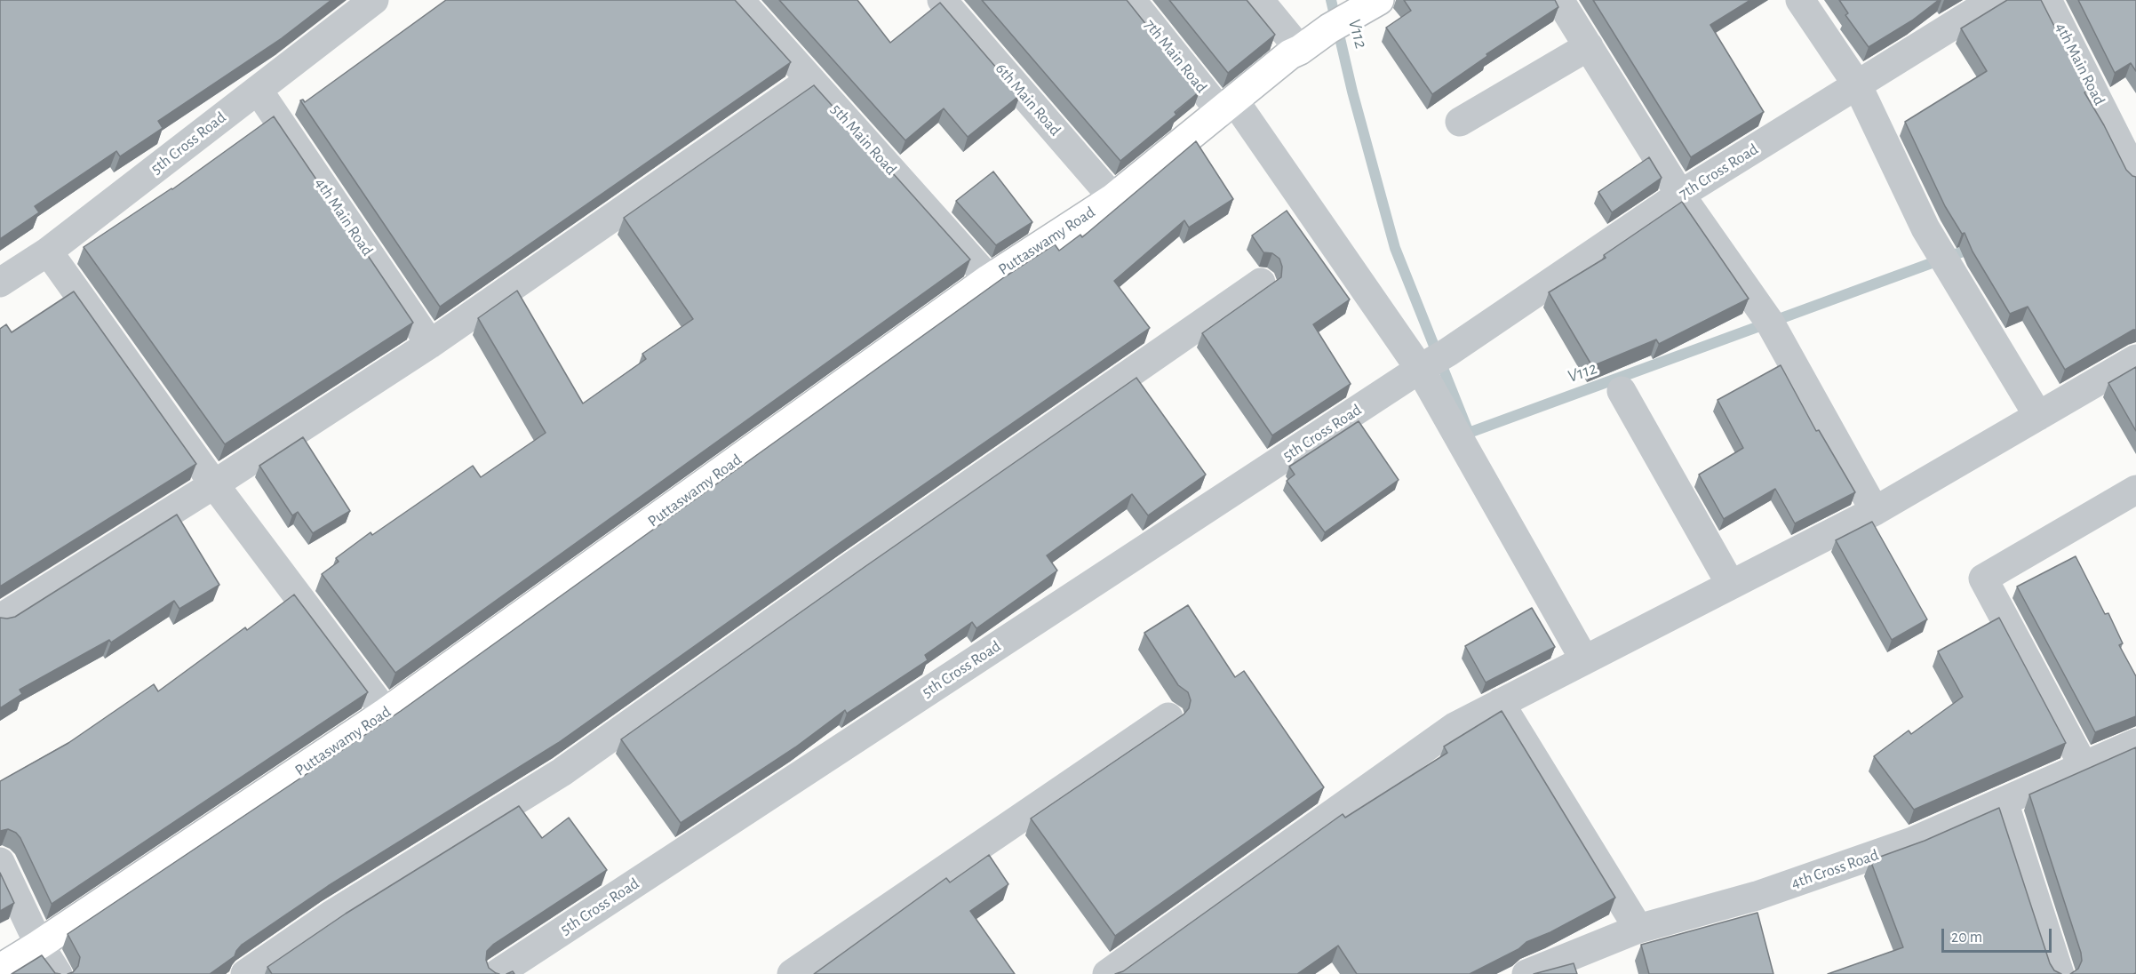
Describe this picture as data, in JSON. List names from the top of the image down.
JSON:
{
  "streets": {
    "main road": ["Puttaswamy Road"],
    "street": [
      "7th Main Road",
      "4th Main Road",
      "6th Main Road",
      "5th Main Road",
      "5th Cross Road",
      "7th Cross Road",
      "4th Cross Road"
    ]
  },
  "crossings": [
    ["7th Main Road", "5th Cross Road"],
    ["7th Main Road", "7th Cross Road"],
    ["7th Main Road", "Puttaswamy Road"],
    ["4th Main Road", "5th Cross Road"],
    ["6th Main Road", "Puttaswamy Road"],
    ["5th Main Road", "Puttaswamy Road"],
    ["5th Cross Road", "7th Cross Road"]
  ],
  "water": ["V112"],
  "scale_bar": "20 m"
}
